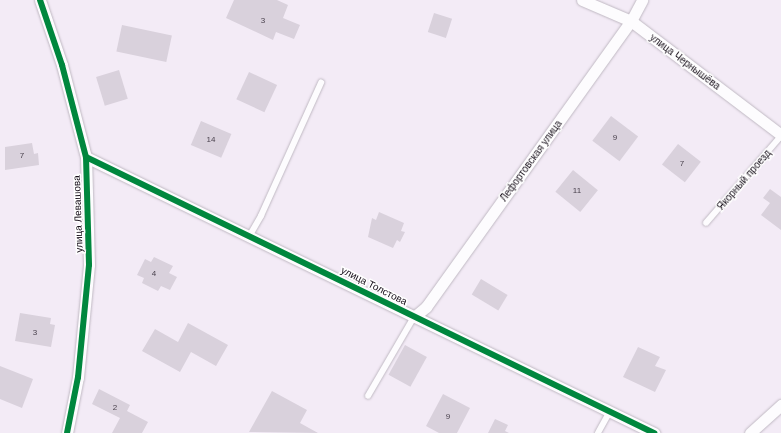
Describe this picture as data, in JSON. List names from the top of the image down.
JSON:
{
  "streets": {
    "street": [
      "улица Чернышёва",
      "Лефортовская улица",
      "улица Левашова",
      "улица Толстова"
    ],
    "lane": ["Якорный проезд"]
  },
  "crossings": [
    ["улица Чернышёва", "Лефортовская улица"],
    ["улица Чернышёва", "Якорный проезд"],
    ["Лефортовская улица", "улица Толстова"],
    ["улица Левашова", "улица Толстова"]
  ],
  "house_numbers": [
    "3",
    "9",
    "14",
    "7",
    "7",
    "11",
    "4",
    "3",
    "2",
    "9"
  ]
}
